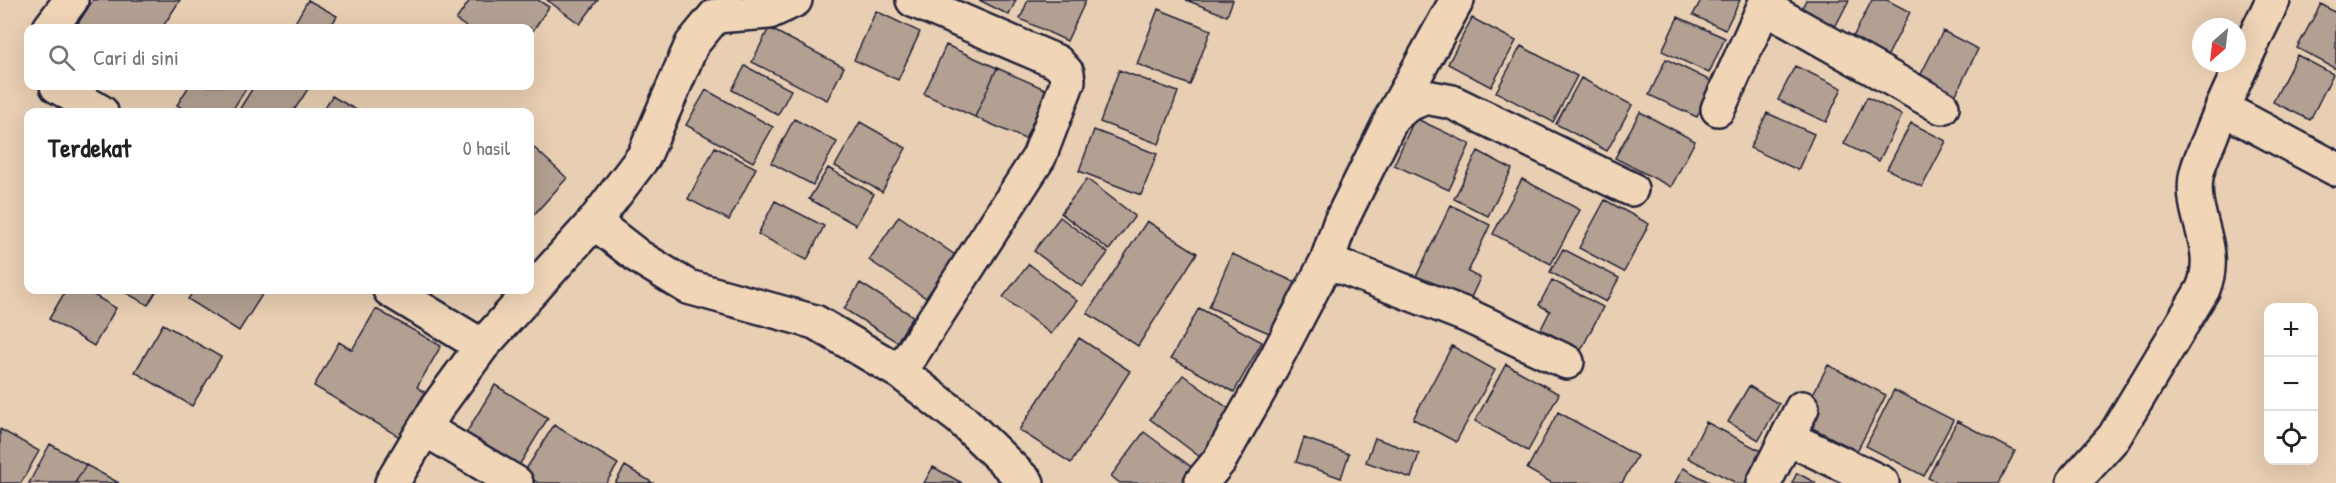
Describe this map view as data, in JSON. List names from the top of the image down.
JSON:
{
  "north": "bottom left",
  "page": {
    "search": "Cari di sini",
    "heading": ["Terdekat", "0 hasil"],
    "map_buttons": ["+", "−"]
  }
}
